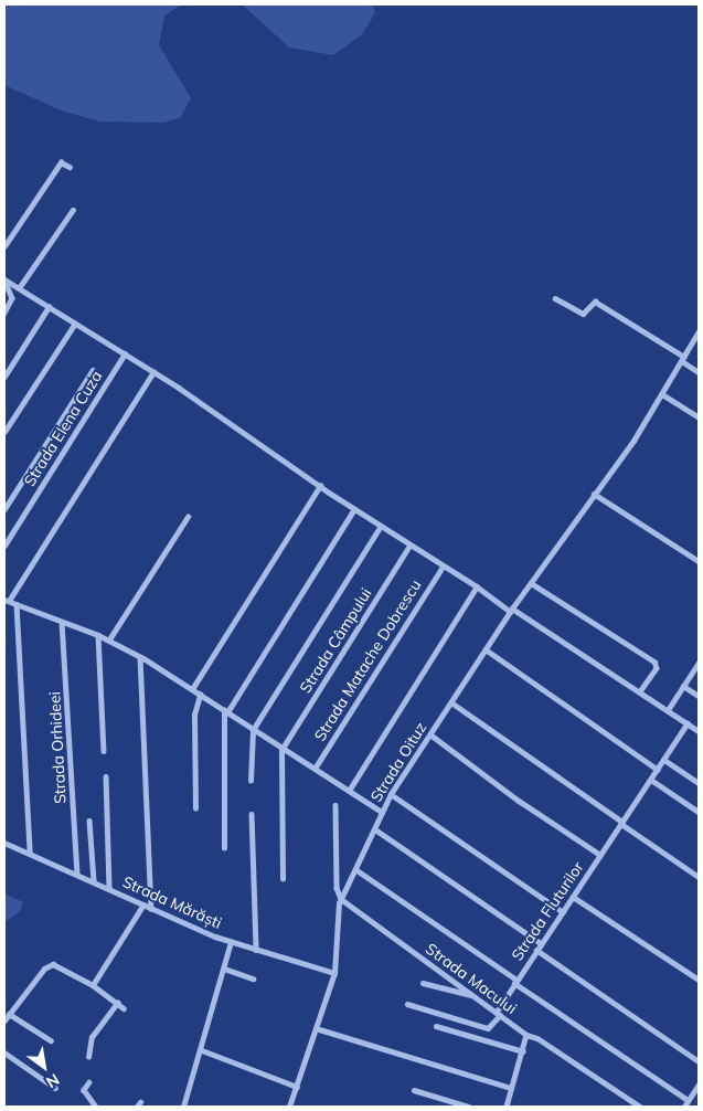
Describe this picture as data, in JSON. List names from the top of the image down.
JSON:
{
  "streets": {
    "street": [
      "Strada Elena Cuza",
      "Strada Câmpului",
      "Strada Matache Dobrescu",
      "Strada Orhideei",
      "Strada Oituz",
      "Strada Mărăști",
      "Strada Fluturilor",
      "Strada Macului"
    ]
  },
  "crossings": [
    ["Strada Orhideei", "Strada Mărăști"],
    ["Strada Oituz", "Strada Mărăști"],
    ["Strada Oituz", "Strada Macului"],
    ["Strada Fluturilor", "Strada Macului"]
  ],
  "north": "bottom right"
}
